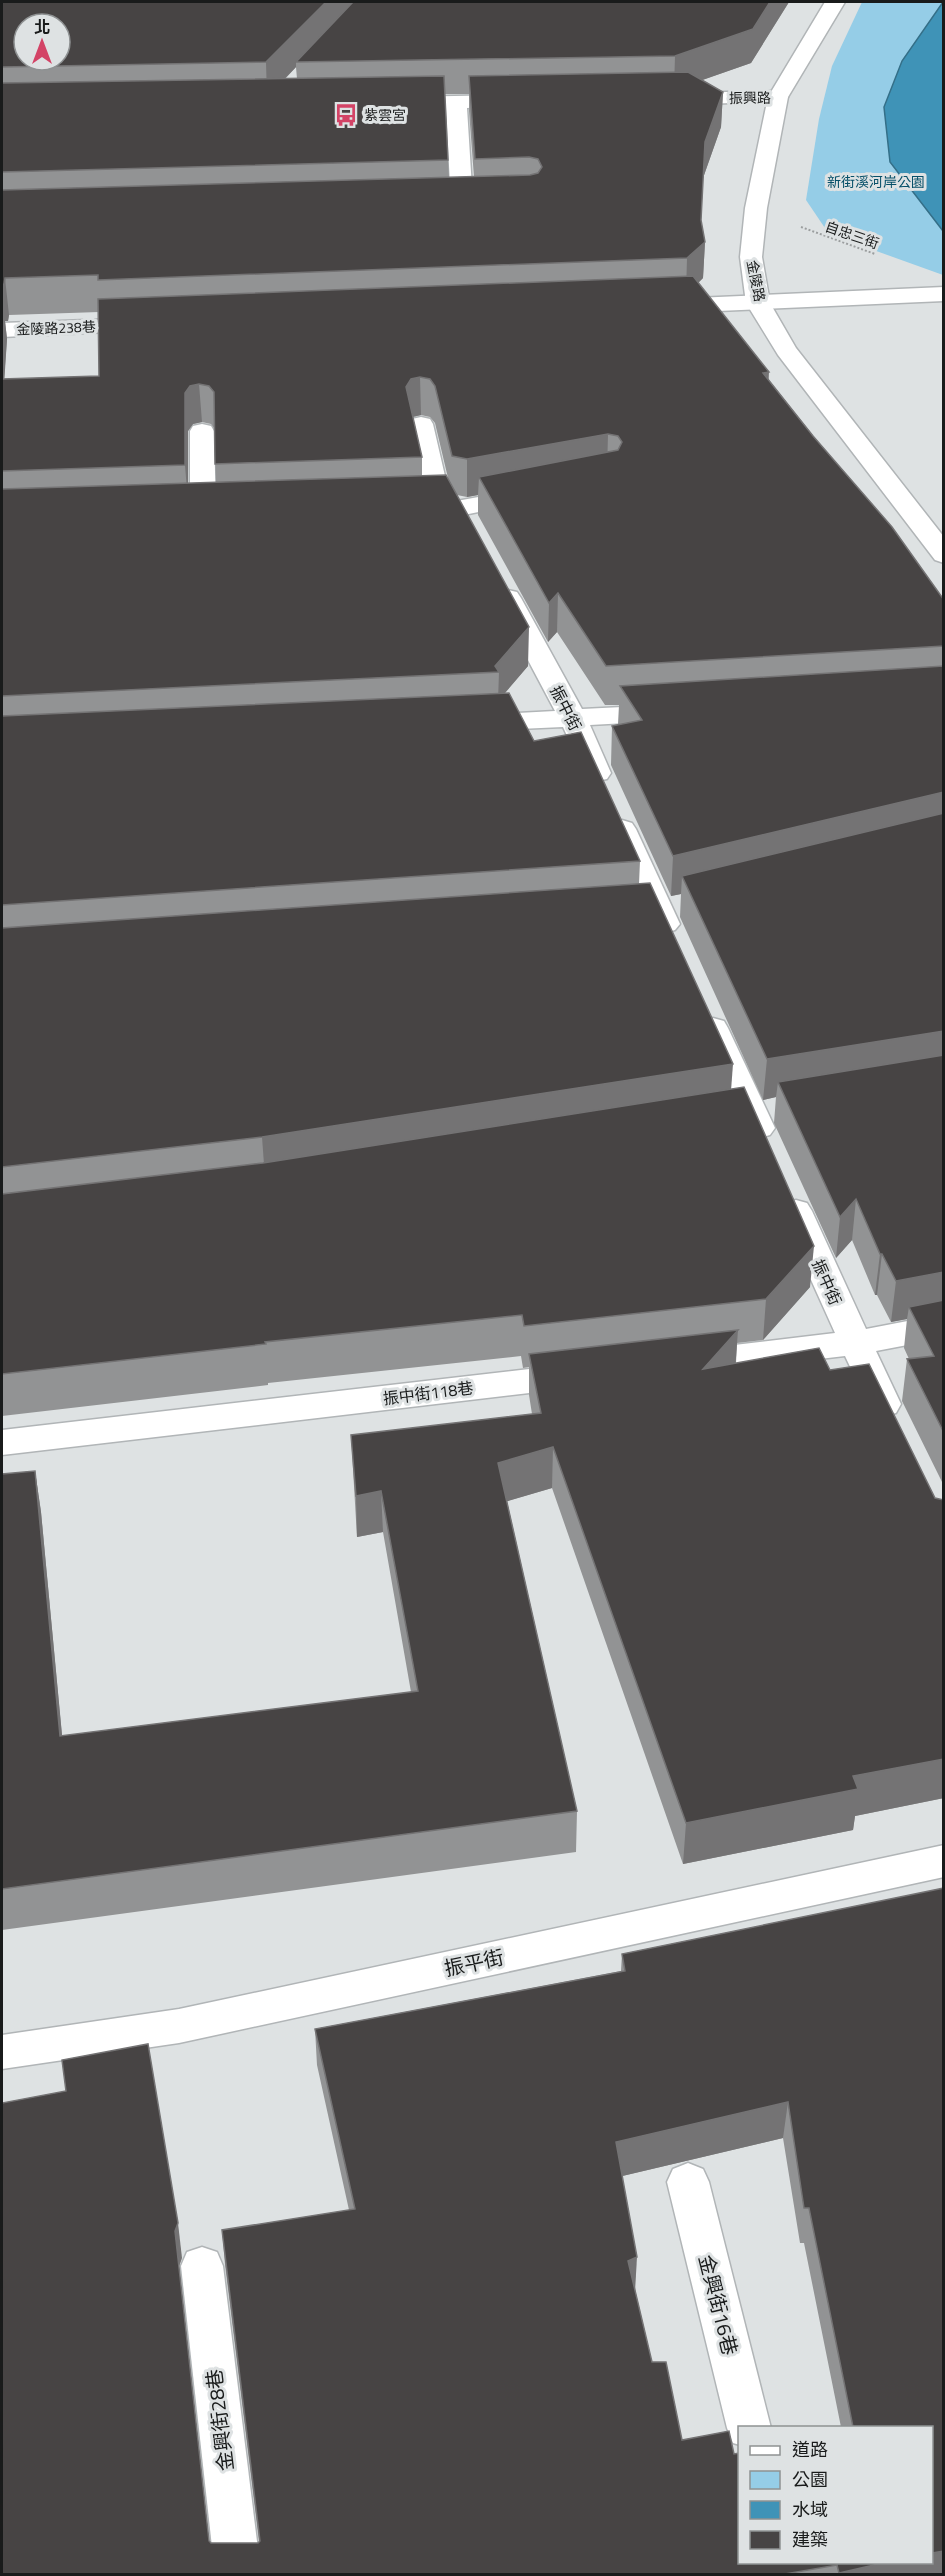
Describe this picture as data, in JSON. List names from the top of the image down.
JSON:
{
  "streets": {
    "main road": [
      "振興路",
      "金陵路",
      "金陵路238巷",
      "振中街",
      "振中街118巷",
      "振平街",
      "金興街16巷",
      "金興街28巷"
    ],
    "path": ["自忠三街"]
  },
  "crossings": [
    ["振興路", "金陵路"],
    ["自忠三街", "金陵路"]
  ],
  "parks": ["新街溪河岸公園"],
  "places": {
    "bus stop": ["紫雲宮"]
  },
  "legend": [
    "道路",
    "公園",
    "水域",
    "建築"
  ],
  "north": "top"
}
